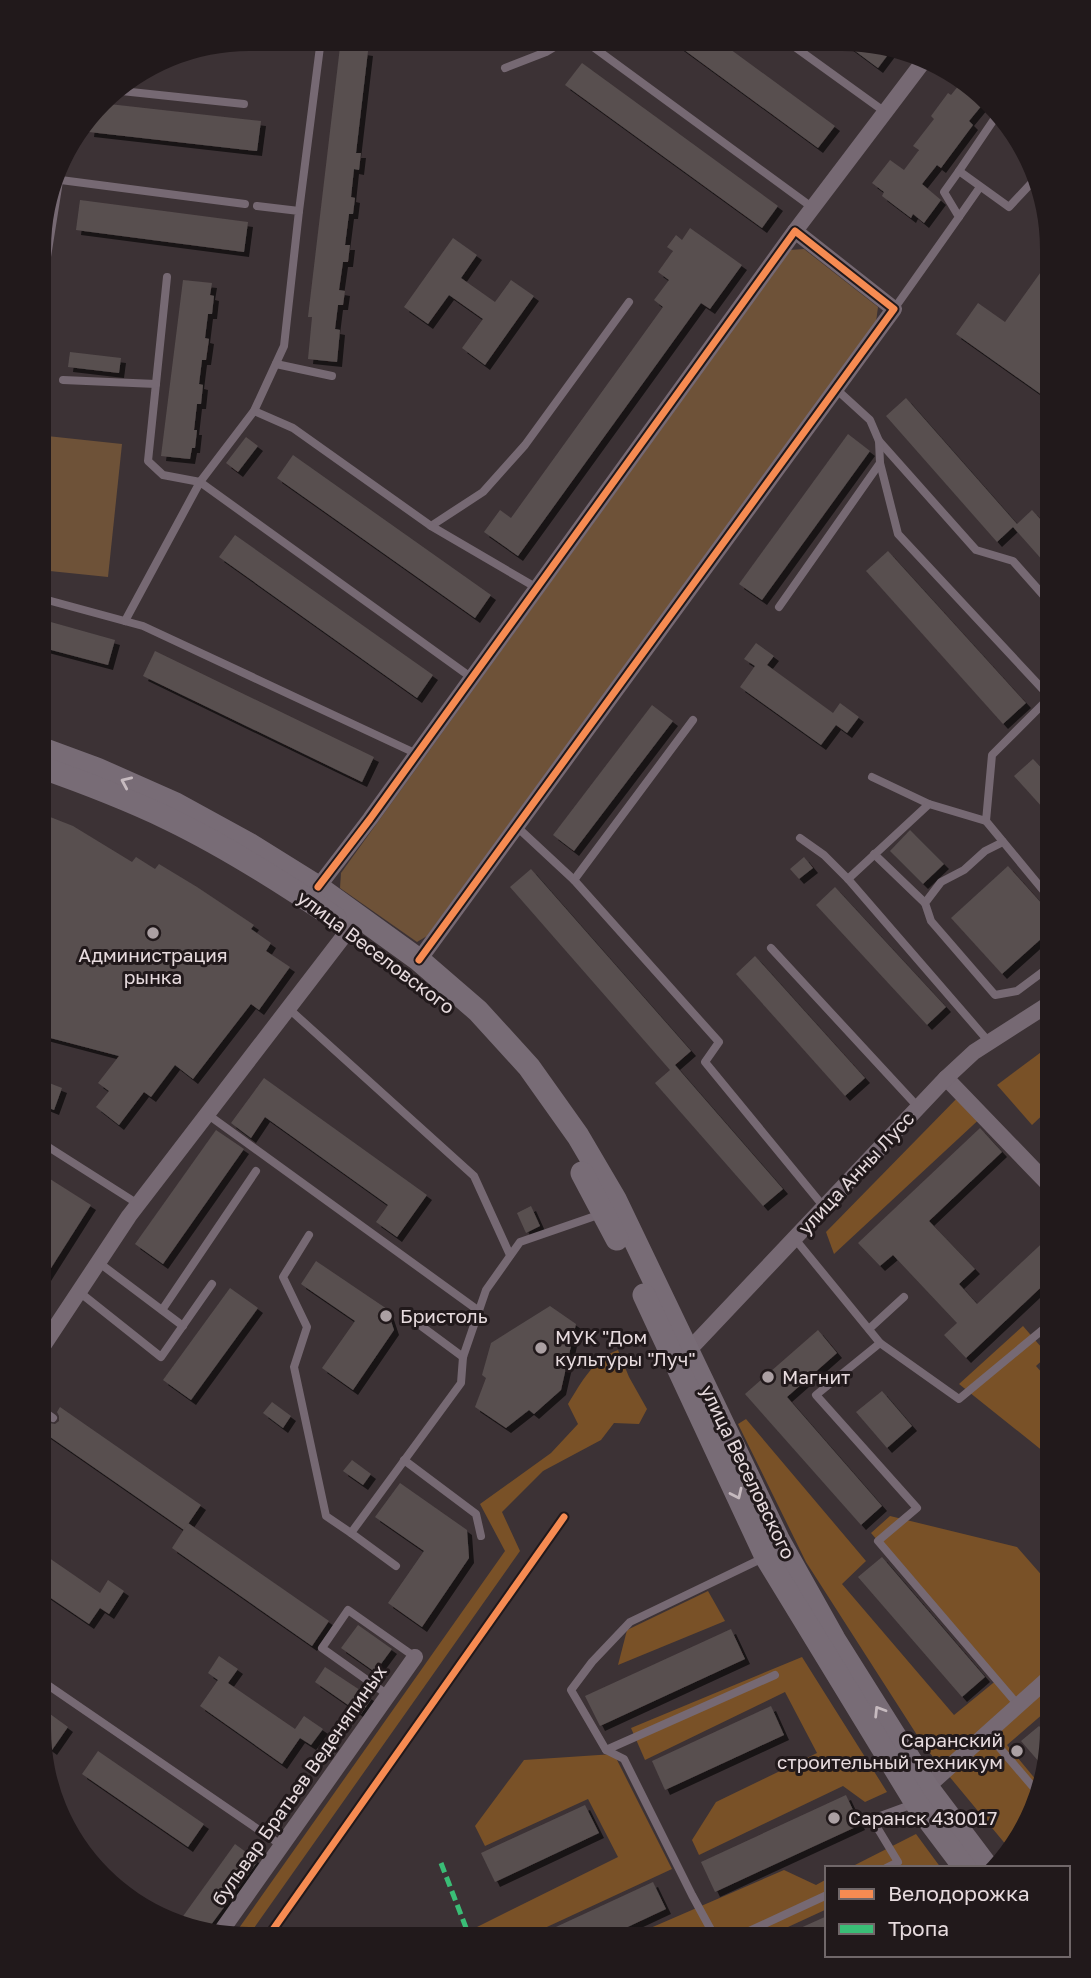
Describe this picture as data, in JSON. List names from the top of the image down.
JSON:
{
  "streets": {
    "main road": ["улица Веселовского"],
    "street": ["улица Анны Лусс", "бульвар Братьев Веденяпиных"]
  },
  "crossings": [
    ["улица Веселовского", "улица Анны Лусс"]
  ],
  "places": [
    "Администрация рынка",
    "Бристоль",
    "МУК \"Дом культуры \"Луч\"",
    "Магнит",
    "Саранский строительный техникум",
    "Саранск 430017"
  ],
  "legend": ["Велодорожка", "Тропа"]
}
